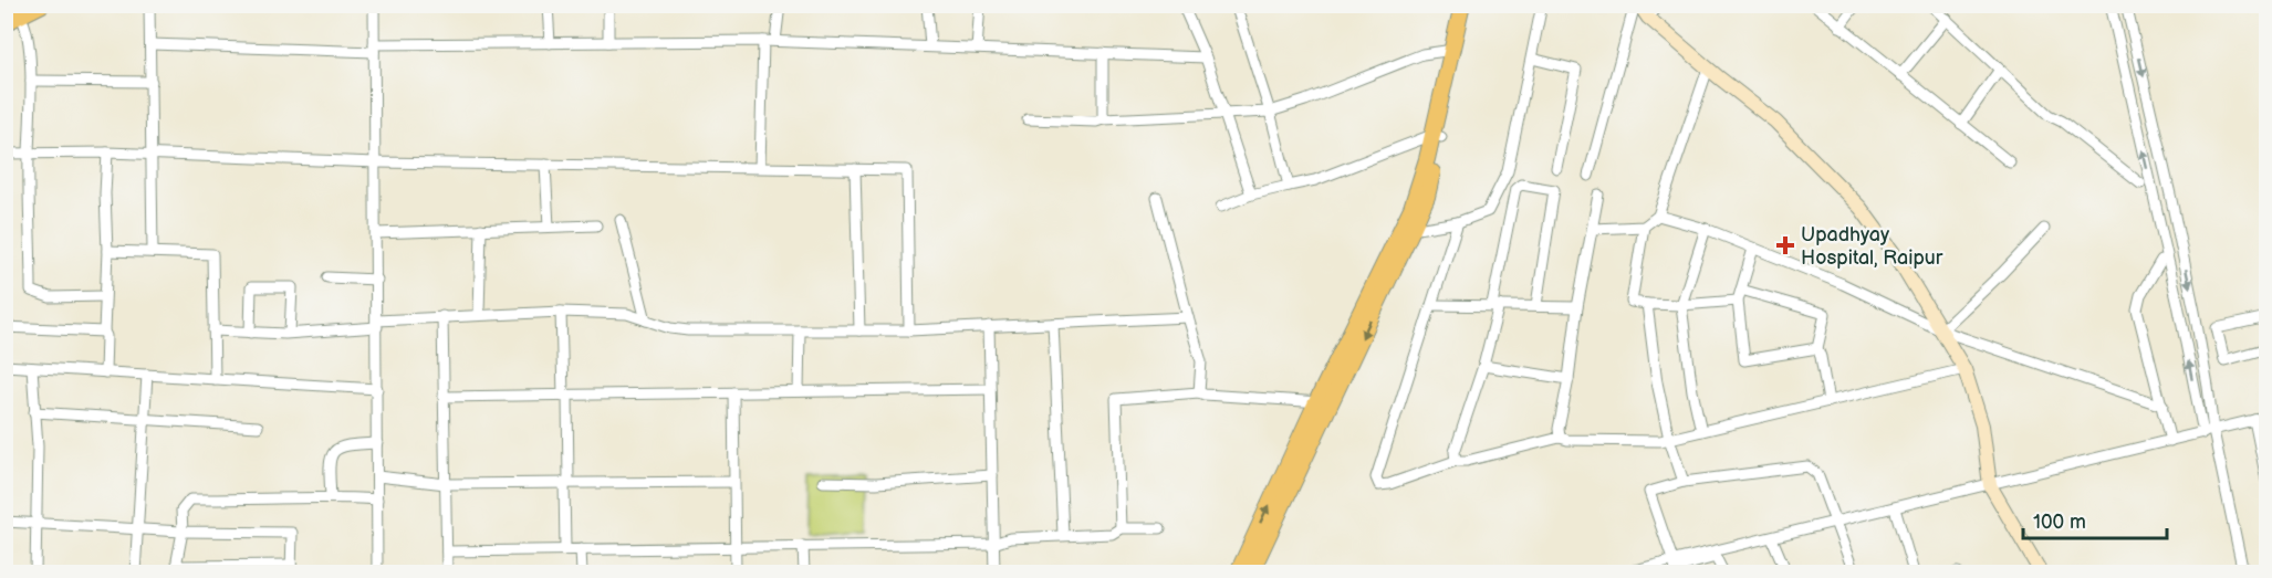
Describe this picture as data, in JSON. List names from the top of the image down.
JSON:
{
  "places": {
    "health": ["Upadhyay Hospital, Raipur"]
  },
  "scale_bar": "100 m"
}
